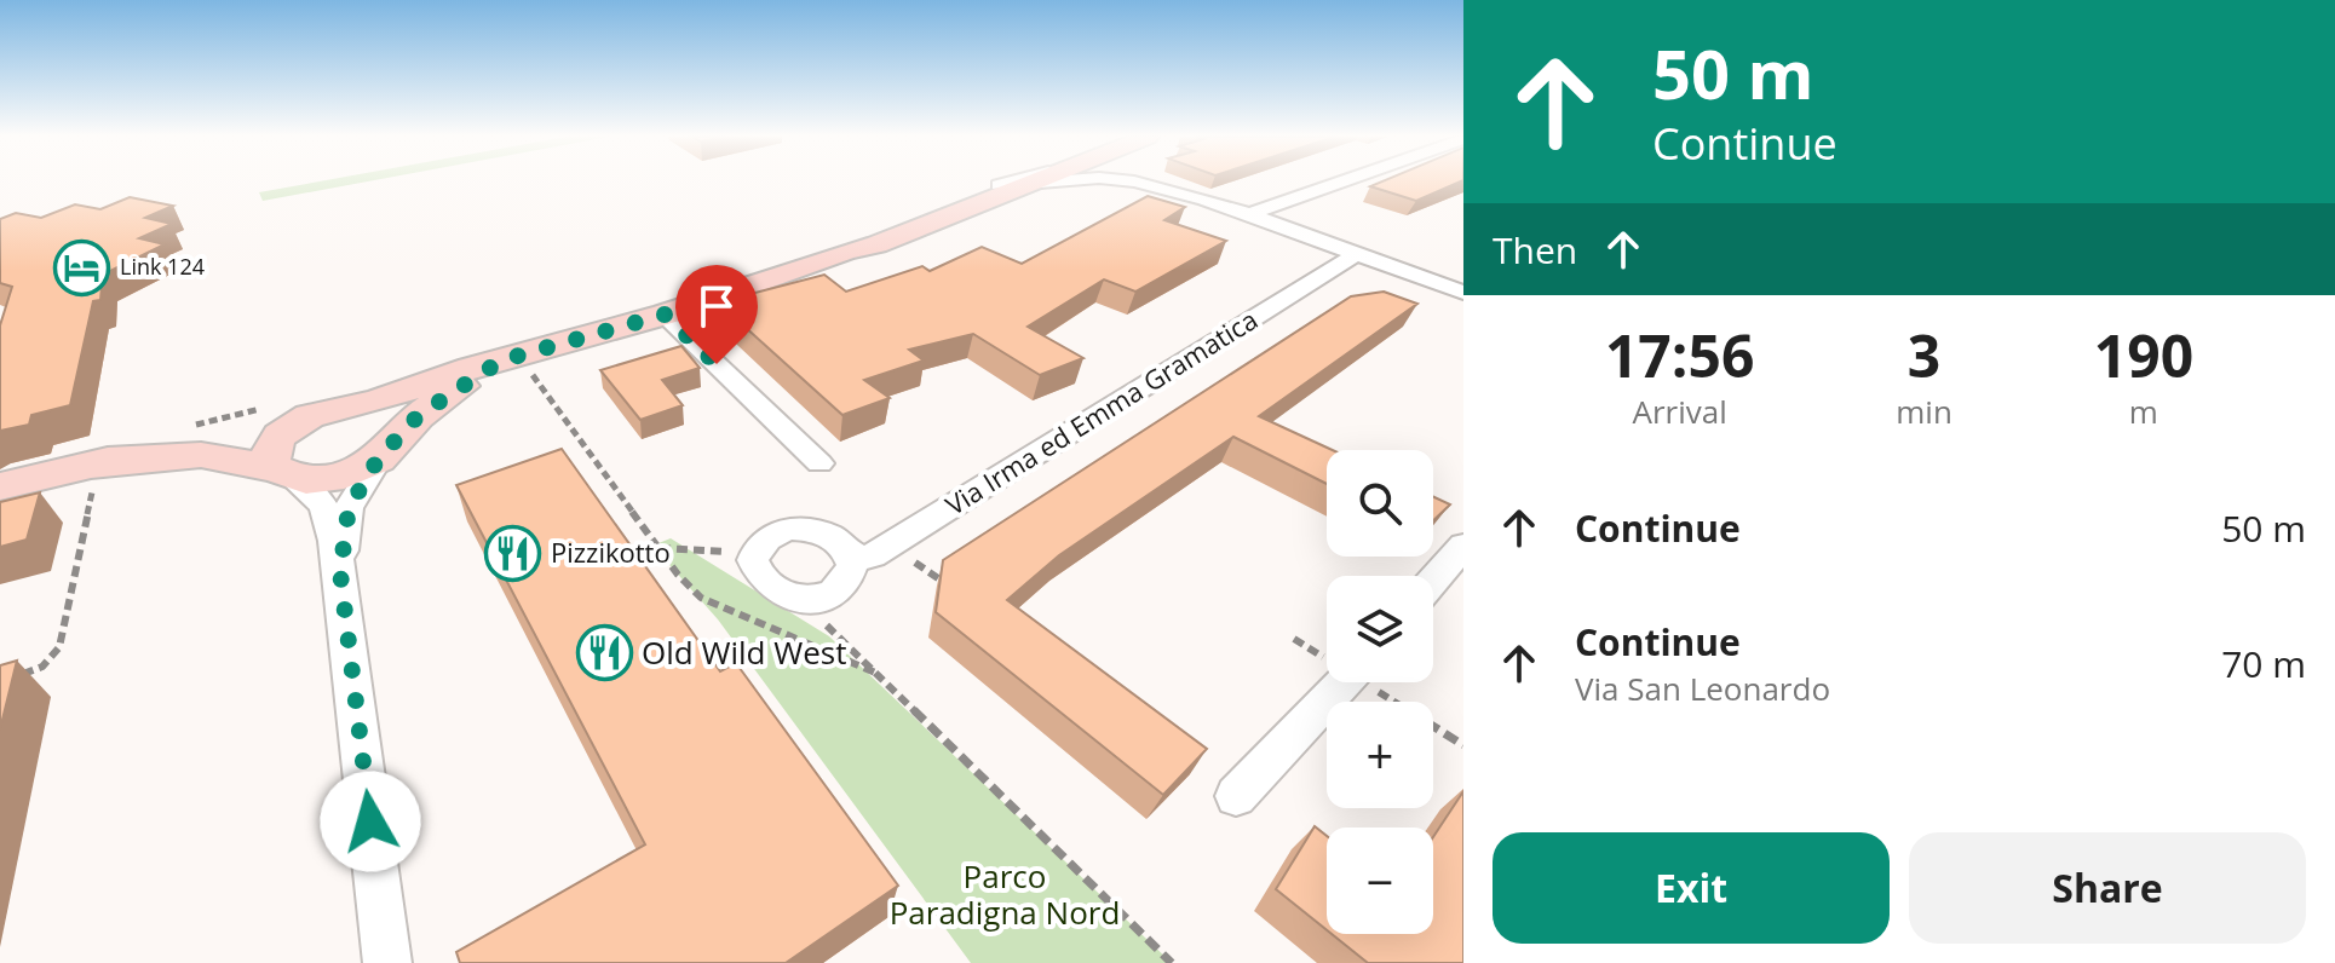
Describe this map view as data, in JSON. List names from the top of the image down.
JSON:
{
  "streets": {
    "street": ["Via Irma ed Emma Gramatica"]
  },
  "parks": ["Parco Paradigna Nord"],
  "places": {
    "hotel": ["Link 124"],
    "restaurant": ["Pizzikotto", "Old Wild West"]
  },
  "page": {
    "turn": ["50 m", "Continue"],
    "then": "Then",
    "eta": [
      "17:56",
      "Arrival",
      "3",
      "min",
      "190",
      "m"
    ],
    "map_buttons": ["+", "−"],
    "list": [
      {
        "name": "Continue",
        "value": "50 m"
      },
      {
        "name": "Continue",
        "note": "Via San Leonardo",
        "value": "70 m"
      }
    ],
    "buttons": ["Exit", "Share"]
  }
}
